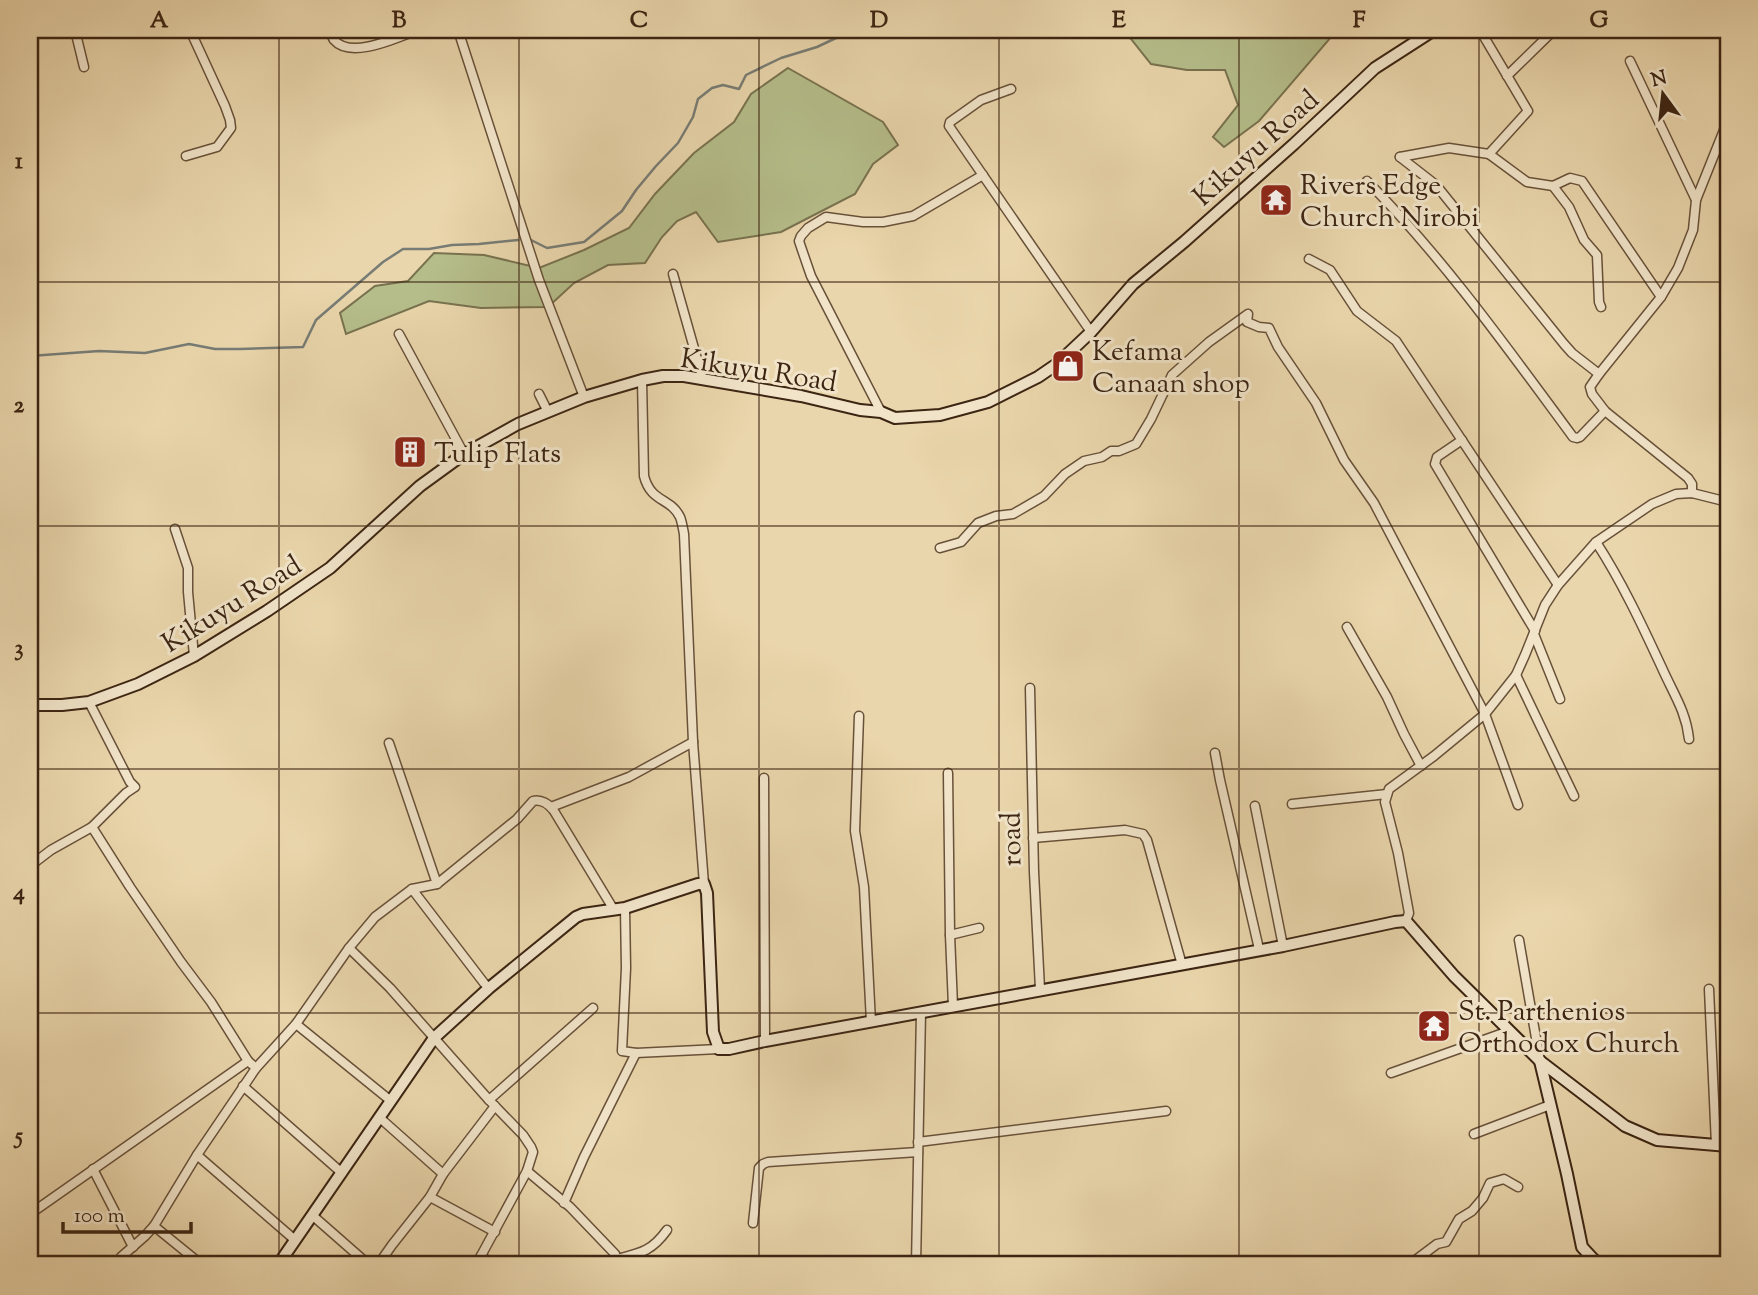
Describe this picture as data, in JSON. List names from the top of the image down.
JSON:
{
  "streets": {
    "main road": ["Kikuyu Road"],
    "street": ["road"]
  },
  "places": {
    "temple": ["Rivers Edge Church Nirobi", "St. Parthenios Orthodox Church"],
    "shop": ["Kefama Canaan shop"],
    "building": ["Tulip Flats"]
  },
  "scale_bar": "100 m",
  "north": "top",
  "grid": {
    "columns": [
      "A",
      "B",
      "C",
      "D",
      "E",
      "F",
      "G"
    ],
    "rows": [
      "1",
      "2",
      "3",
      "4",
      "5"
    ]
  }
}
